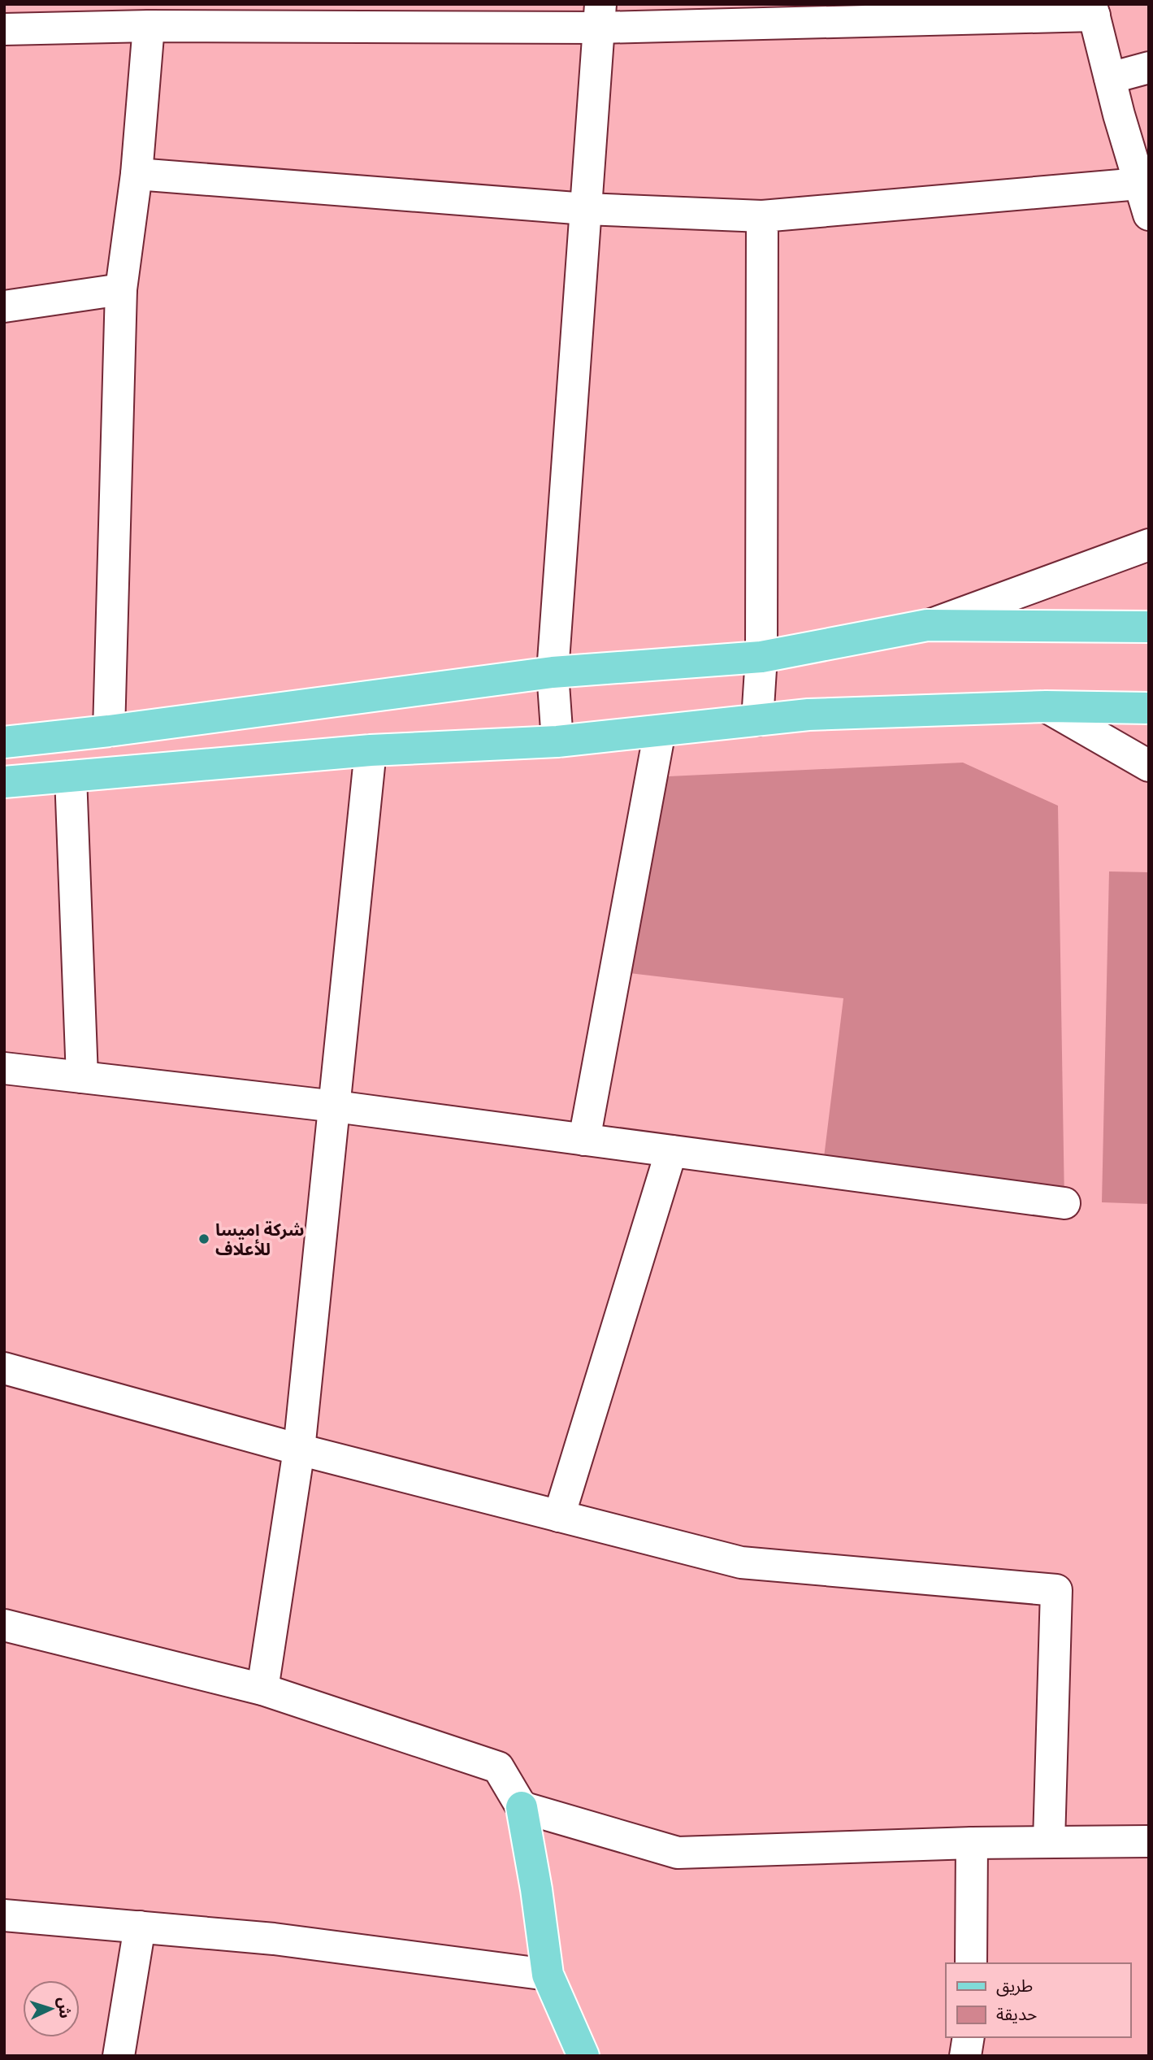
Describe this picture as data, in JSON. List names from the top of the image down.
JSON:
{
  "places": ["شركة إميسا للأعلاف"],
  "legend": ["طريق", "حديقة"],
  "north": "right"
}
